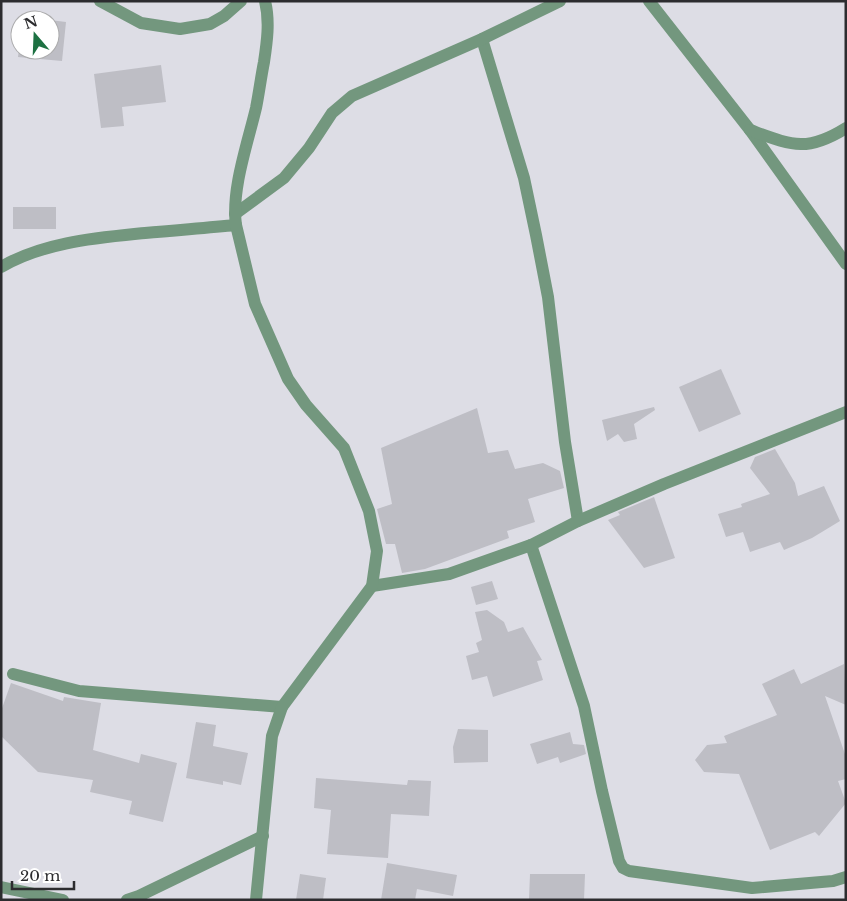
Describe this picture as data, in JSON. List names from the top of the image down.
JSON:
{
  "scale_bar": "20 m",
  "north": "top"
}
